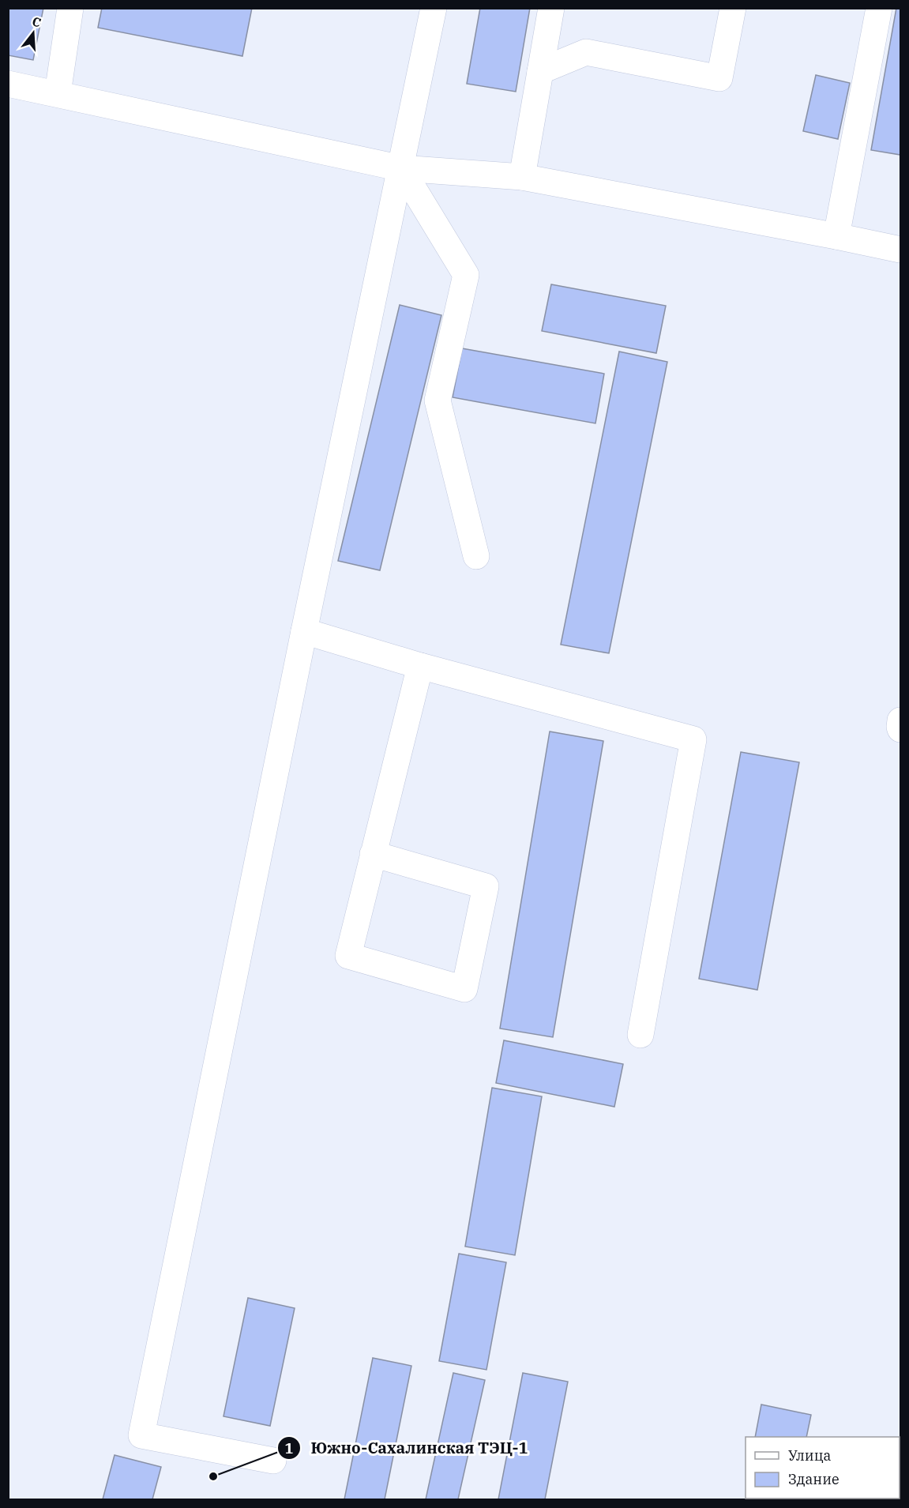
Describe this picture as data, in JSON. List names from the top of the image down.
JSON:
{
  "places": ["Южно-Сахалинская ТЭЦ-1"],
  "legend": ["Улица", "Здание"],
  "north": "top"
}
